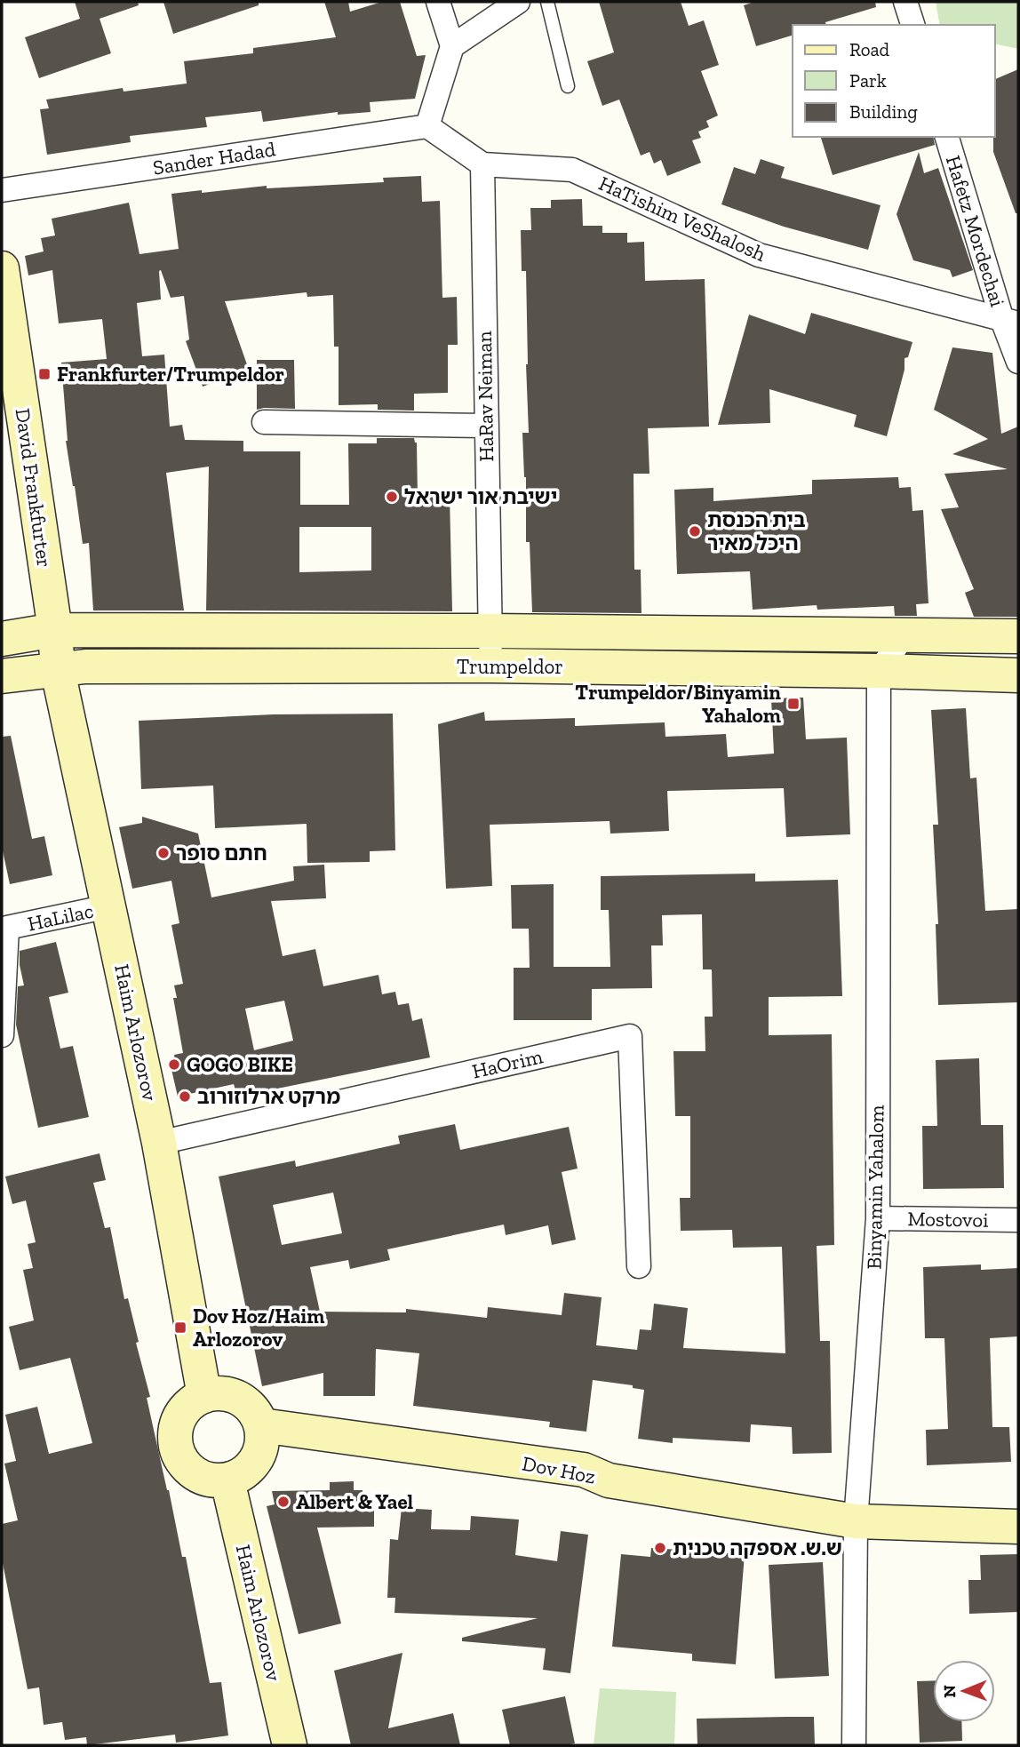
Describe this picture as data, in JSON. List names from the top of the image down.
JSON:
{
  "streets": {
    "street": [
      "Sander Hadad",
      "HaTishim VeShalosh",
      "Hafetz Mordechai",
      "HaRav Neiman",
      "David Frankfurter",
      "Trumpeldor",
      "HaLilac",
      "Haim Arlozorov",
      "HaOrim",
      "Binyamin Yahalom",
      "Mostovoi",
      "Dov Hoz"
    ]
  },
  "crossings": [
    ["HaTishim VeShalosh", "Hafetz Mordechai"],
    ["HaTishim VeShalosh", "HaRav Neiman"],
    ["HaRav Neiman", "Trumpeldor"],
    ["David Frankfurter", "Trumpeldor"],
    ["David Frankfurter", "Haim Arlozorov"],
    ["Trumpeldor", "Haim Arlozorov"],
    ["Trumpeldor", "Binyamin Yahalom"],
    ["HaLilac", "Haim Arlozorov"],
    ["Haim Arlozorov", "HaOrim"],
    ["Haim Arlozorov", "Dov Hoz"],
    ["Binyamin Yahalom", "Mostovoi"],
    ["Binyamin Yahalom", "Dov Hoz"]
  ],
  "places": {
    "transit": ["Frankfurter/Trumpeldor", "Trumpeldor/Binyamin Yahalom", "Dov Hoz/Haim Arlozorov"],
    "other": [
      "ישיבת אור ישראל",
      "בית הכנסת היכל מאיר",
      "חתם סופר",
      "GOGO BIKE",
      "מרקט ארלוזורוב",
      "Albert & Yael",
      "ש.ש. אספקה טכנית"
    ]
  },
  "legend": ["Road", "Park", "Building"],
  "north": "left"
}
